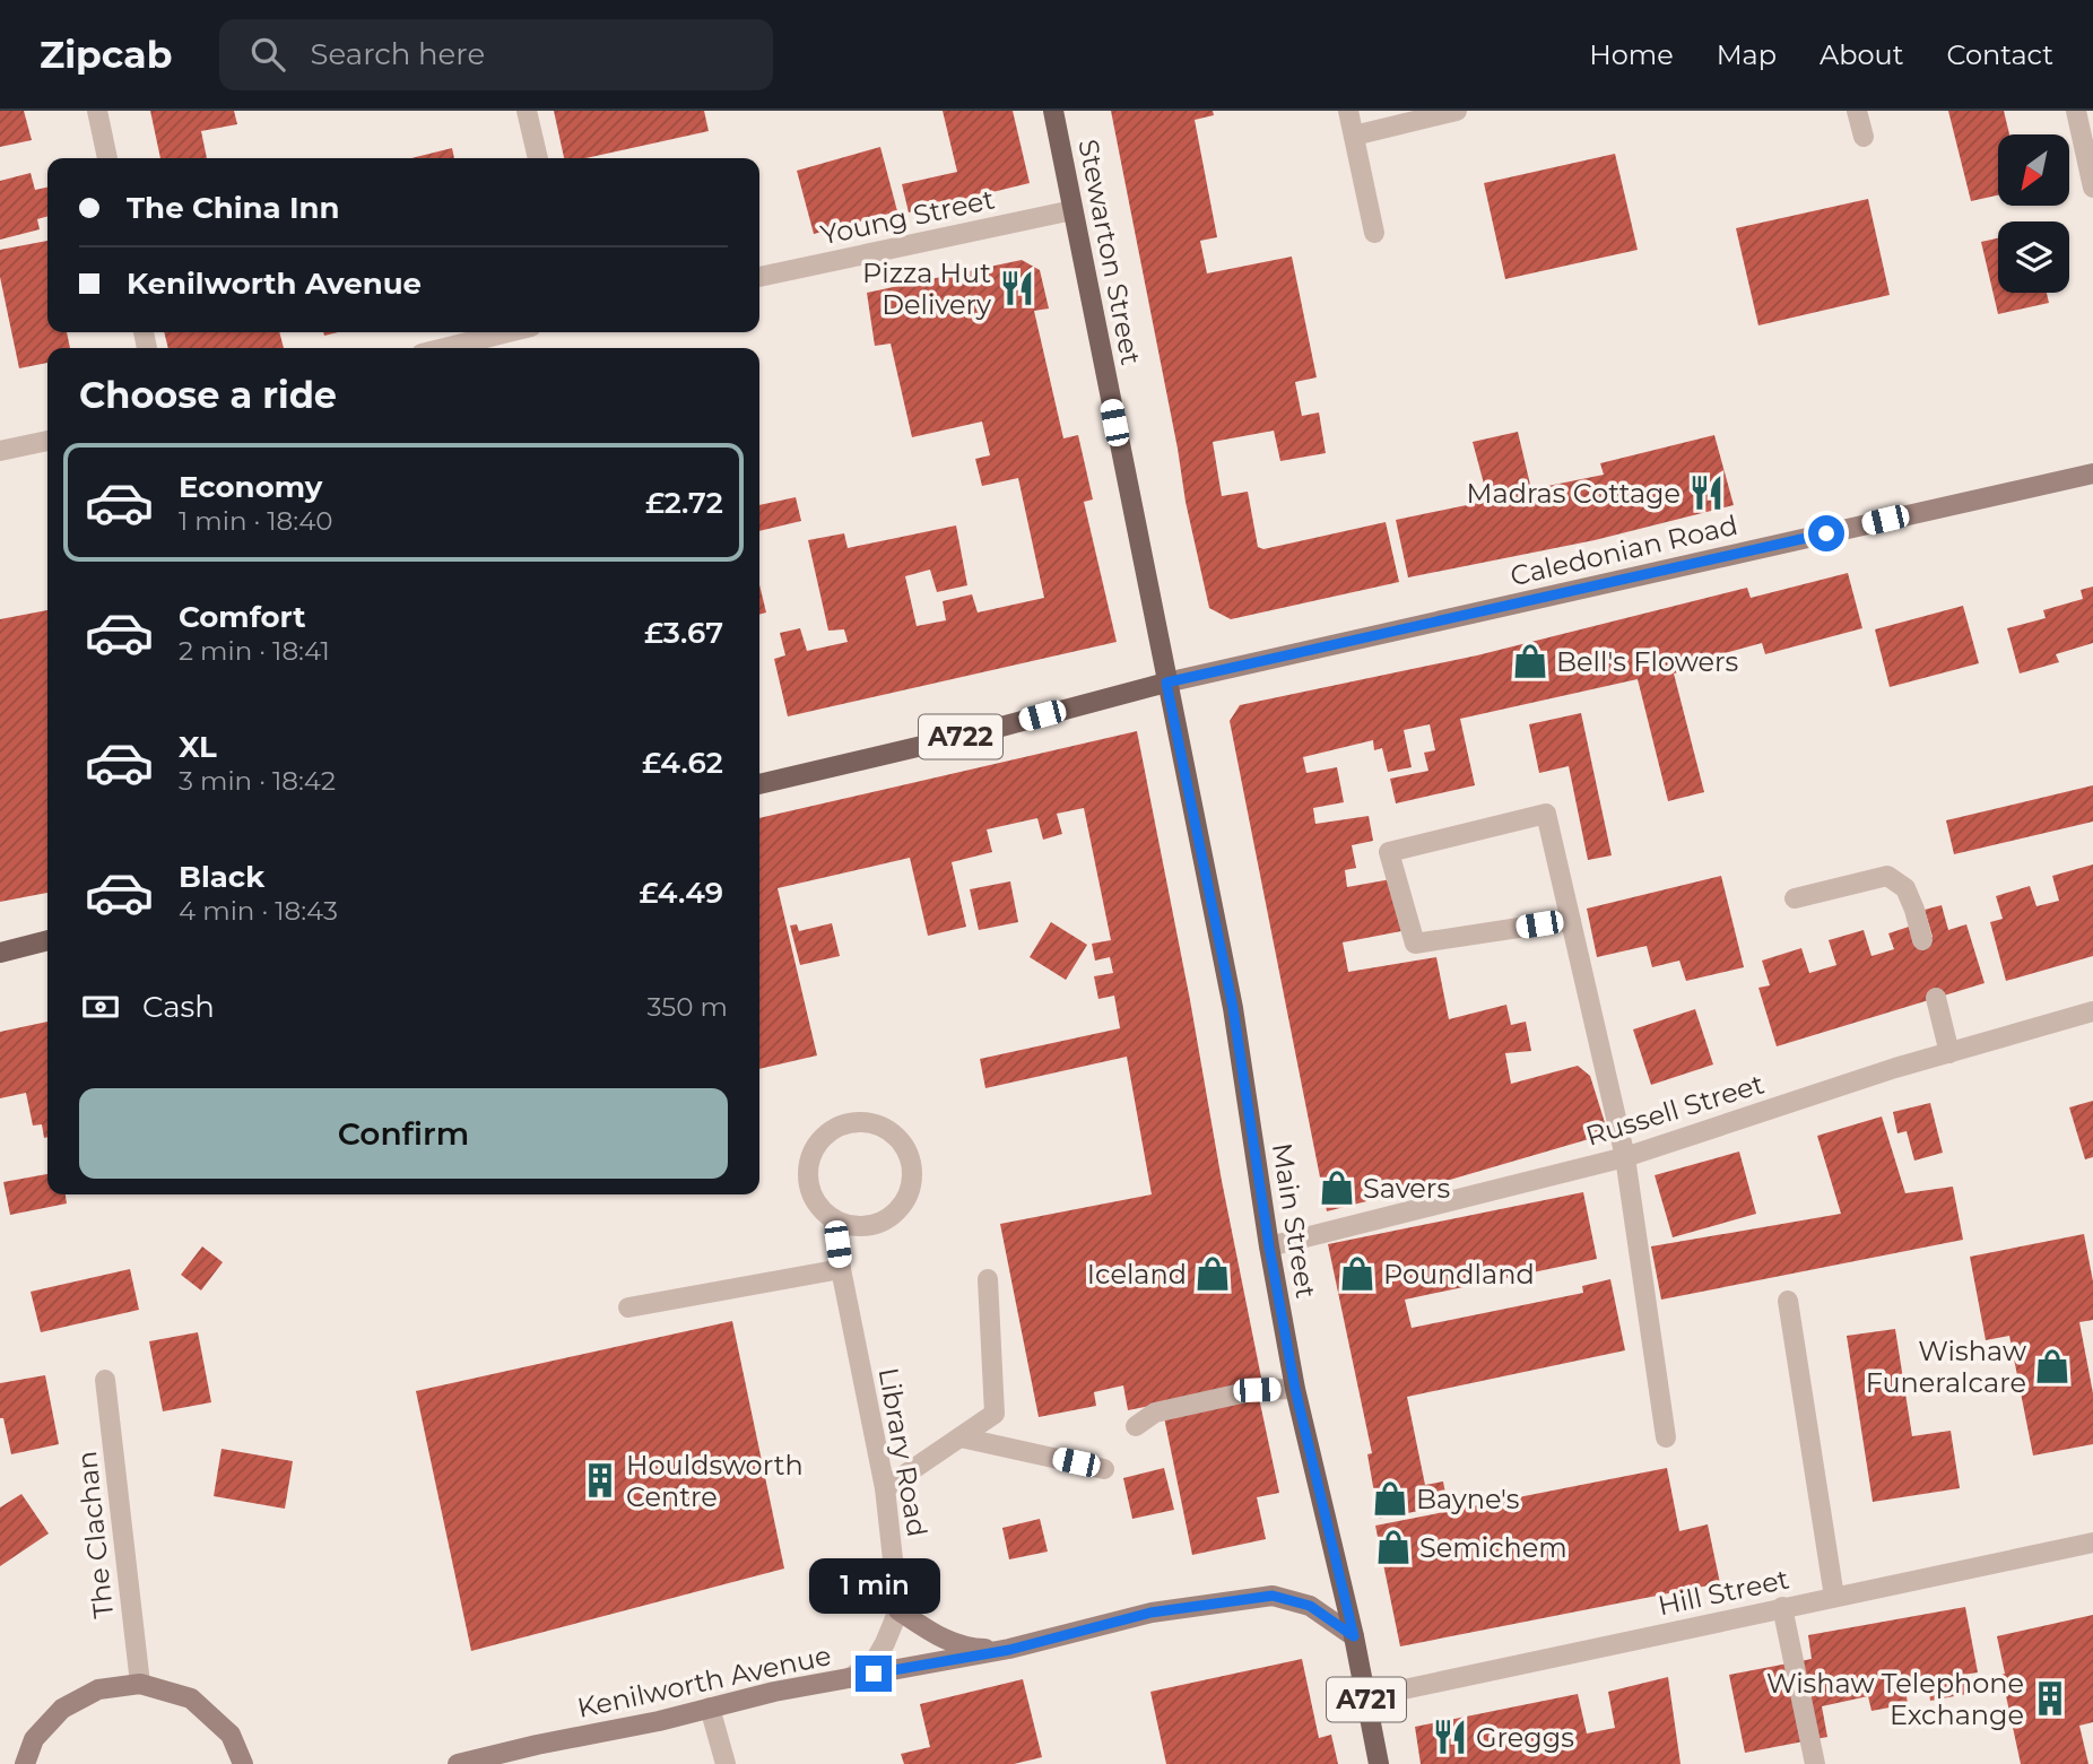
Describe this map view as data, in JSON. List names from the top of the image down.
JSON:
{
  "streets": {
    "main road": [
      "Stewarton Street",
      "Caledonian Road",
      "A722",
      "Main Street",
      "Kenilworth Avenue",
      "A721"
    ],
    "street": [
      "Young Street",
      "Russell Street",
      "Library Road",
      "The Clachan",
      "Hill Street"
    ]
  },
  "crossings": [
    ["Young Street", "Stewarton Street"],
    ["Stewarton Street", "Caledonian Road"],
    ["Stewarton Street", "A722"],
    ["Stewarton Street", "Main Street"],
    ["Caledonian Road", "A722"],
    ["Caledonian Road", "Main Street"],
    ["A722", "Main Street"],
    ["Russell Street", "Main Street"],
    ["Main Street", "Hill Street"],
    ["Main Street", "Kenilworth Avenue"],
    ["Library Road", "Kenilworth Avenue"]
  ],
  "places": {
    "restaurant": ["Pizza Hut Delivery", "Madras Cottage", "Greggs"],
    "shop": [
      "Bell's Flowers",
      "Savers",
      "Iceland",
      "Poundland",
      "Wishaw Funeralcare",
      "Bayne's",
      "Semichem"
    ],
    "building": ["Houldsworth Centre", "Wishaw Telephone Exchange"]
  },
  "north": "bottom left",
  "page": {
    "header": "Zipcab",
    "search": "Search here",
    "nav": [
      "Home",
      "Map",
      "About",
      "Contact"
    ],
    "banner": ["The China Inn", "Kenilworth Avenue"],
    "heading": "Choose a ride",
    "list": [
      {
        "name": "Economy",
        "note": "1 min · 18:40",
        "value": "£2.72"
      },
      {
        "name": "Comfort",
        "note": "2 min · 18:41",
        "value": "£3.67"
      },
      {
        "name": "XL",
        "note": "3 min · 18:42",
        "value": "£4.62"
      },
      {
        "name": "Black",
        "note": "4 min · 18:43",
        "value": "£4.49"
      }
    ],
    "pay": ["Cash", "350 m"],
    "buttons": "Confirm",
    "bubble": "1 min"
  }
}
